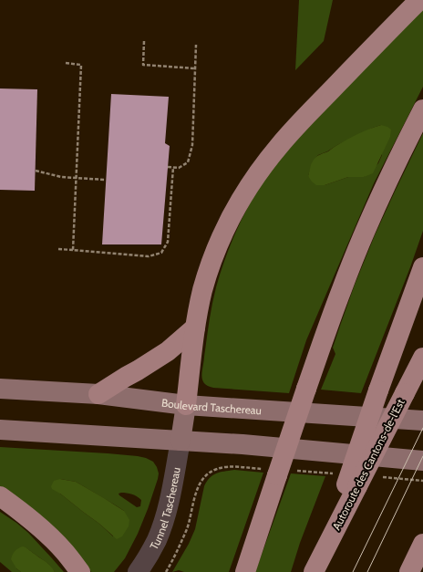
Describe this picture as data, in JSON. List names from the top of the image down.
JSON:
{
  "streets": {
    "highway": ["Autoroute des Cantons-de-l'Est"],
    "main road": ["Boulevard Taschereau"],
    "lane": ["Tunnel Taschereau"]
  }
}
